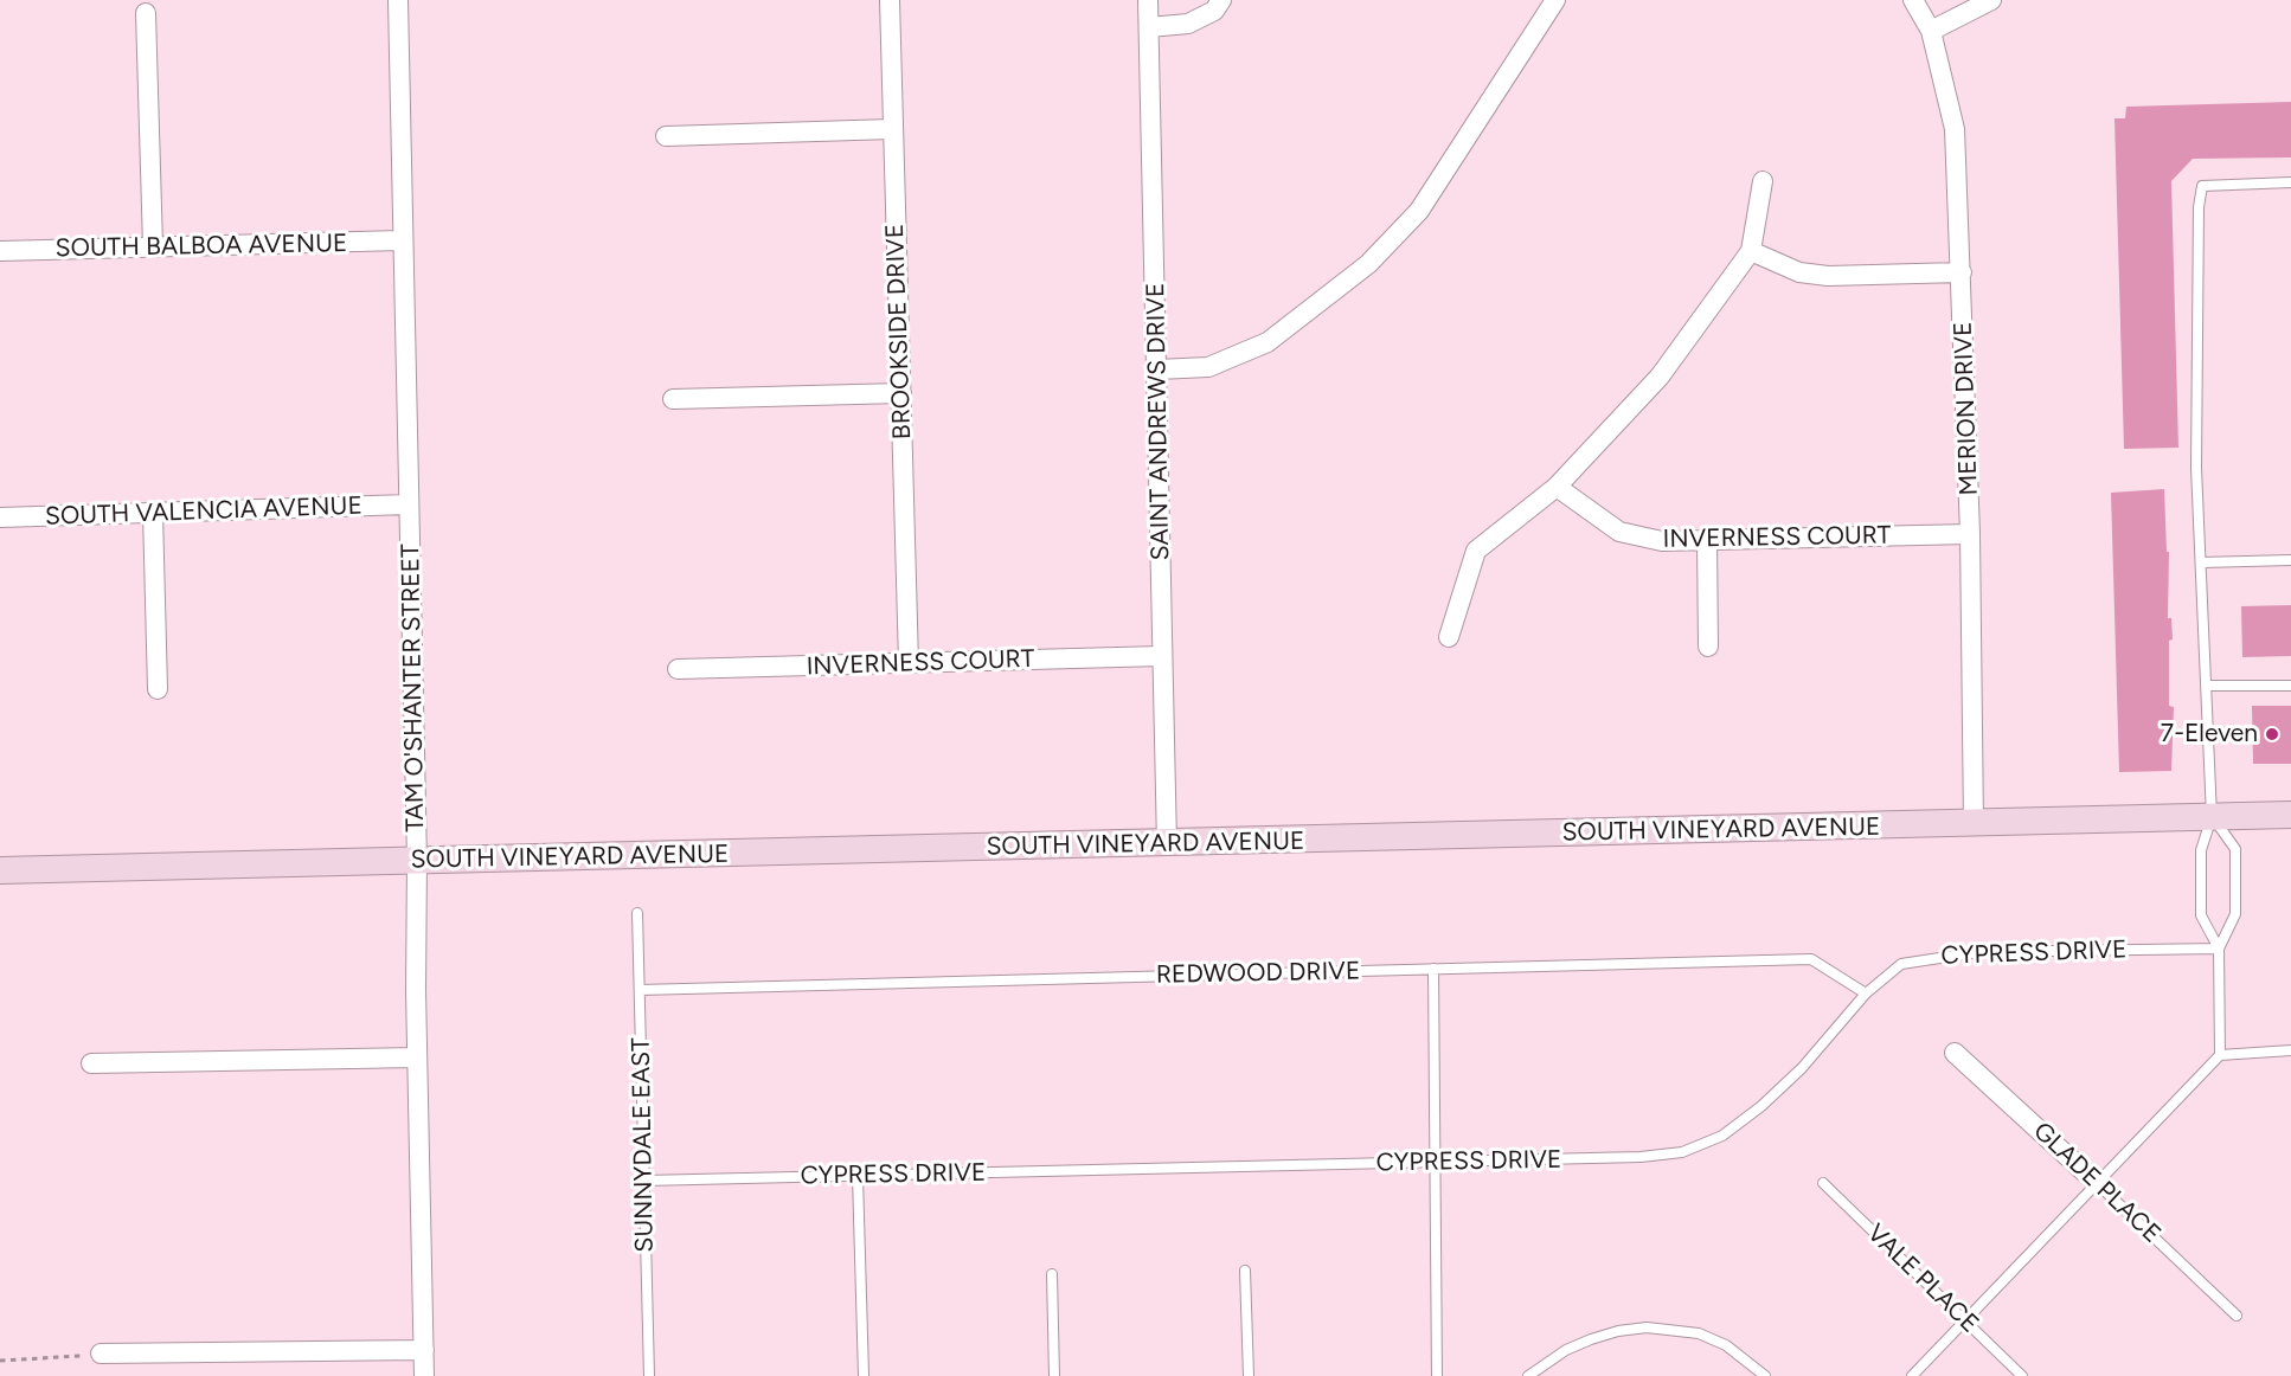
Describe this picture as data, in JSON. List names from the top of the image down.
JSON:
{
  "streets": {
    "main road": ["SOUTH VINEYARD AVENUE"],
    "street": [
      "SOUTH BALBOA AVENUE",
      "BROOKSIDE DRIVE",
      "MERION DRIVE",
      "SAINT ANDREWS DRIVE",
      "SOUTH VALENCIA AVENUE",
      "INVERNESS COURT",
      "TAM O'SHANTER STREET",
      "GLADE PLACE"
    ],
    "lane": [
      "CYPRESS DRIVE",
      "REDWOOD DRIVE",
      "SUNNYDALE EAST",
      "VALE PLACE"
    ]
  },
  "crossings": [
    ["SOUTH BALBOA AVENUE", "TAM O'SHANTER STREET"],
    ["BROOKSIDE DRIVE", "INVERNESS COURT"],
    ["MERION DRIVE", "INVERNESS COURT"],
    ["MERION DRIVE", "SOUTH VINEYARD AVENUE"],
    ["SAINT ANDREWS DRIVE", "INVERNESS COURT"],
    ["SAINT ANDREWS DRIVE", "SOUTH VINEYARD AVENUE"],
    ["SOUTH VALENCIA AVENUE", "TAM O'SHANTER STREET"],
    ["TAM O'SHANTER STREET", "SOUTH VINEYARD AVENUE"],
    ["CYPRESS DRIVE", "REDWOOD DRIVE"],
    ["CYPRESS DRIVE", "SUNNYDALE EAST"],
    ["REDWOOD DRIVE", "SUNNYDALE EAST"]
  ],
  "places": ["7-Eleven"]
}
